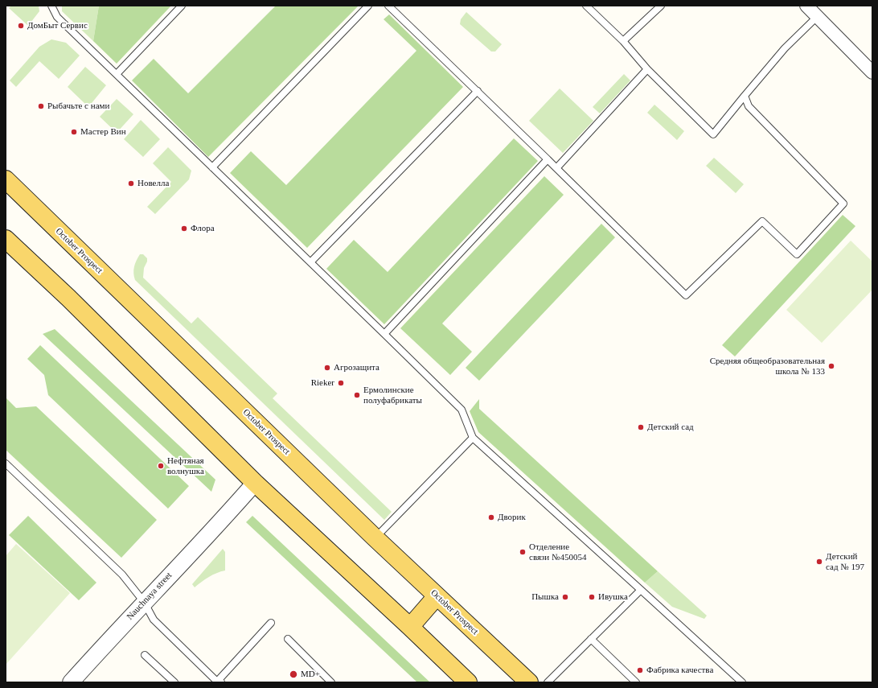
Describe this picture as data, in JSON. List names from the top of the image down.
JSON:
{
  "streets": {
    "main road": ["October Prospect"],
    "street": ["Nauchnaya street"]
  },
  "places": [
    "ДомБыт Сервис",
    "Рыбачьте с нами",
    "Мастер Вин",
    "Новелла",
    "Флора",
    "Средняя общеобразовательная школа № 133",
    "Агрозащита",
    "Rieker",
    "Ермолинские полуфабрикаты",
    "Детский сад",
    "Нефтяная волнушка",
    "Дворик",
    "Отделение связи №450054",
    "Детский сад № 197",
    "Пышка",
    "Ивушка",
    "Фабрика качества",
    "MD+"
  ]
}
